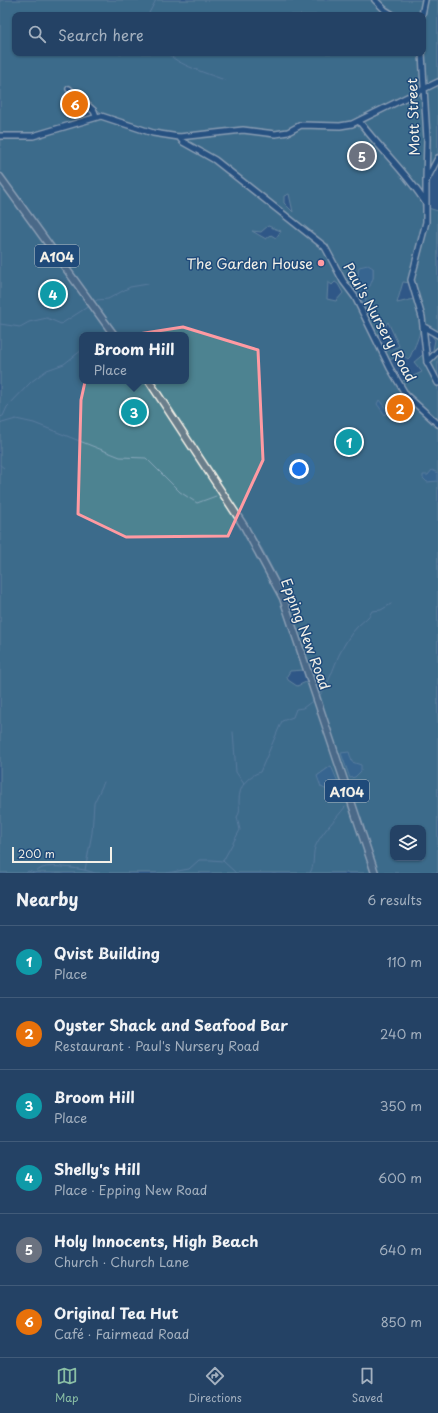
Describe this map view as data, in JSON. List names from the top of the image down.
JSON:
{
  "streets": {
    "main road": ["A104", "Epping New Road"],
    "street": ["Mott Street", "Paul's Nursery Road"]
  },
  "places": ["The Garden House"],
  "scale_bar": "200 m",
  "page": {
    "search": "Search here",
    "pins": [
      "6",
      "5",
      "4",
      "2",
      "3",
      "1"
    ],
    "popup": ["Broom Hill", "Place"],
    "scale": "200 m",
    "heading": ["Nearby", "6 results"],
    "list": [
      {
        "mark": "1",
        "name": "Qvist Building",
        "note": "Place",
        "value": "110 m"
      },
      {
        "mark": "2",
        "name": "Oyster Shack and Seafood Bar",
        "note": "Restaurant · Paul's Nursery Road",
        "value": "240 m"
      },
      {
        "mark": "3",
        "name": "Broom Hill",
        "note": "Place",
        "value": "350 m"
      },
      {
        "mark": "4",
        "name": "Shelly's Hill",
        "note": "Place · Epping New Road",
        "value": "600 m"
      },
      {
        "mark": "5",
        "name": "Holy Innocents, High Beach",
        "note": "Church · Church Lane",
        "value": "640 m"
      },
      {
        "mark": "6",
        "name": "Original Tea Hut",
        "note": "Café · Fairmead Road",
        "value": "850 m"
      }
    ],
    "nav": ["Map", "Directions", "Saved"]
  }
}
